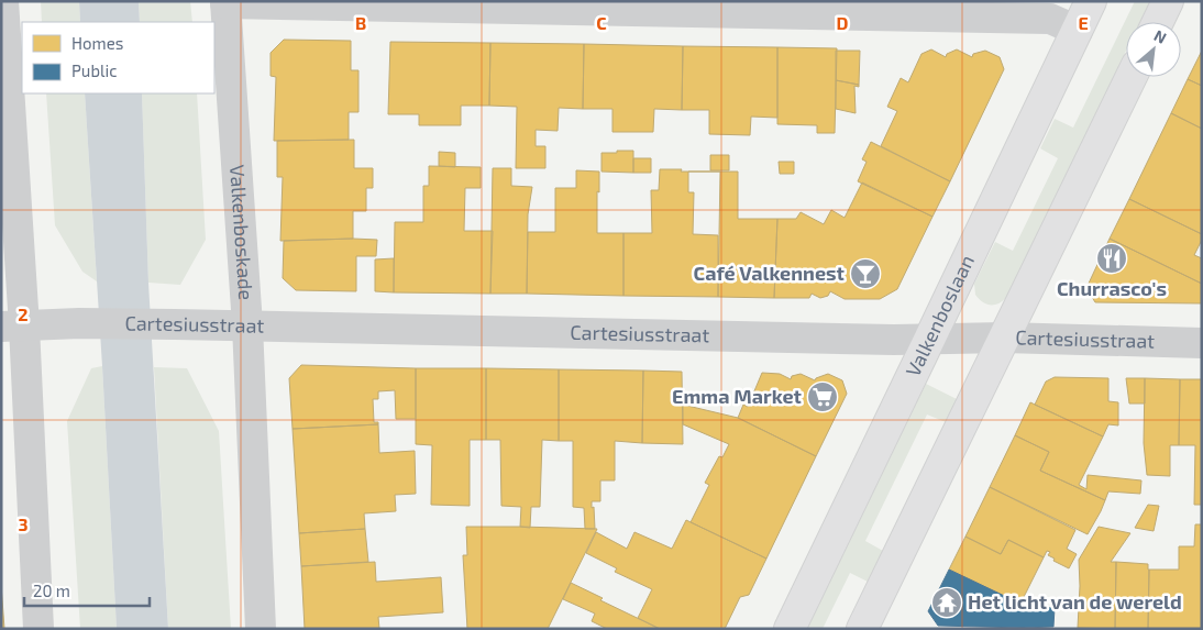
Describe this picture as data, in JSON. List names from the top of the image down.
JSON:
{
  "streets": {
    "street": ["Valkenboskade", "Valkenboslaan", "Cartesiusstraat"]
  },
  "crossings": [
    ["Valkenboskade", "Cartesiusstraat"],
    ["Valkenboslaan", "Cartesiusstraat"]
  ],
  "places": {
    "restaurant": ["Churrasco's"],
    "bar": ["Café Valkennest"],
    "supermarket": ["Emma Market"],
    "temple": ["Het licht van de wereld"]
  },
  "legend": ["Homes", "Public"],
  "scale_bar": "20 m",
  "north": "top right",
  "grid": {
    "columns": [
      "B",
      "C",
      "D",
      "E"
    ],
    "rows": ["2", "3"]
  }
}
